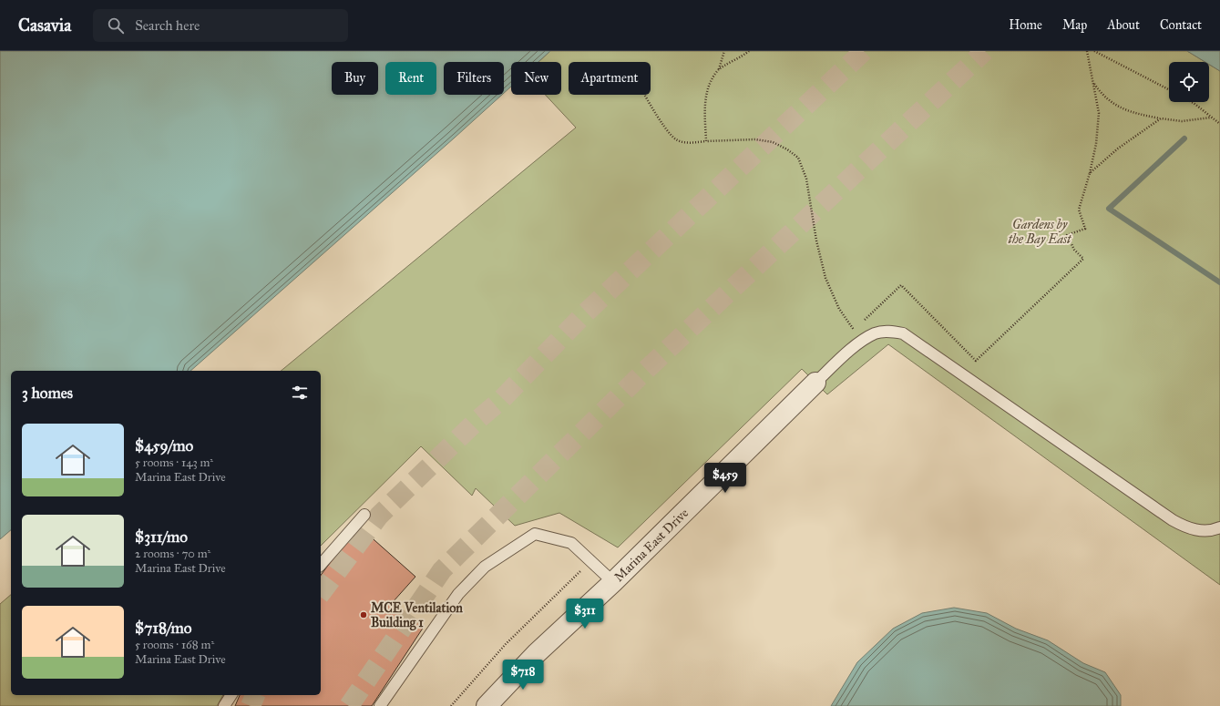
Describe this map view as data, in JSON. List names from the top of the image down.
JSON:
{
  "streets": {
    "street": ["Marina East Drive"]
  },
  "parks": ["Gardens by the Bay East"],
  "places": ["MCE Ventilation Building 1"],
  "page": {
    "header": "Casavia",
    "search": "Search here",
    "nav": [
      "Home",
      "Map",
      "About",
      "Contact"
    ],
    "chip": [
      "Buy",
      "Rent",
      "Filters",
      "New",
      "Apartment"
    ],
    "heading": "3 homes",
    "list": [
      {
        "name": "$459/mo",
        "note": "5 rooms · 143 m² · Marina East Drive"
      },
      {
        "name": "$311/mo",
        "note": "2 rooms · 70 m² · Marina East Drive"
      },
      {
        "name": "$718/mo",
        "note": "5 rooms · 168 m² · Marina East Drive"
      }
    ],
    "price": ["$459", "$311", "$718"]
  }
}
